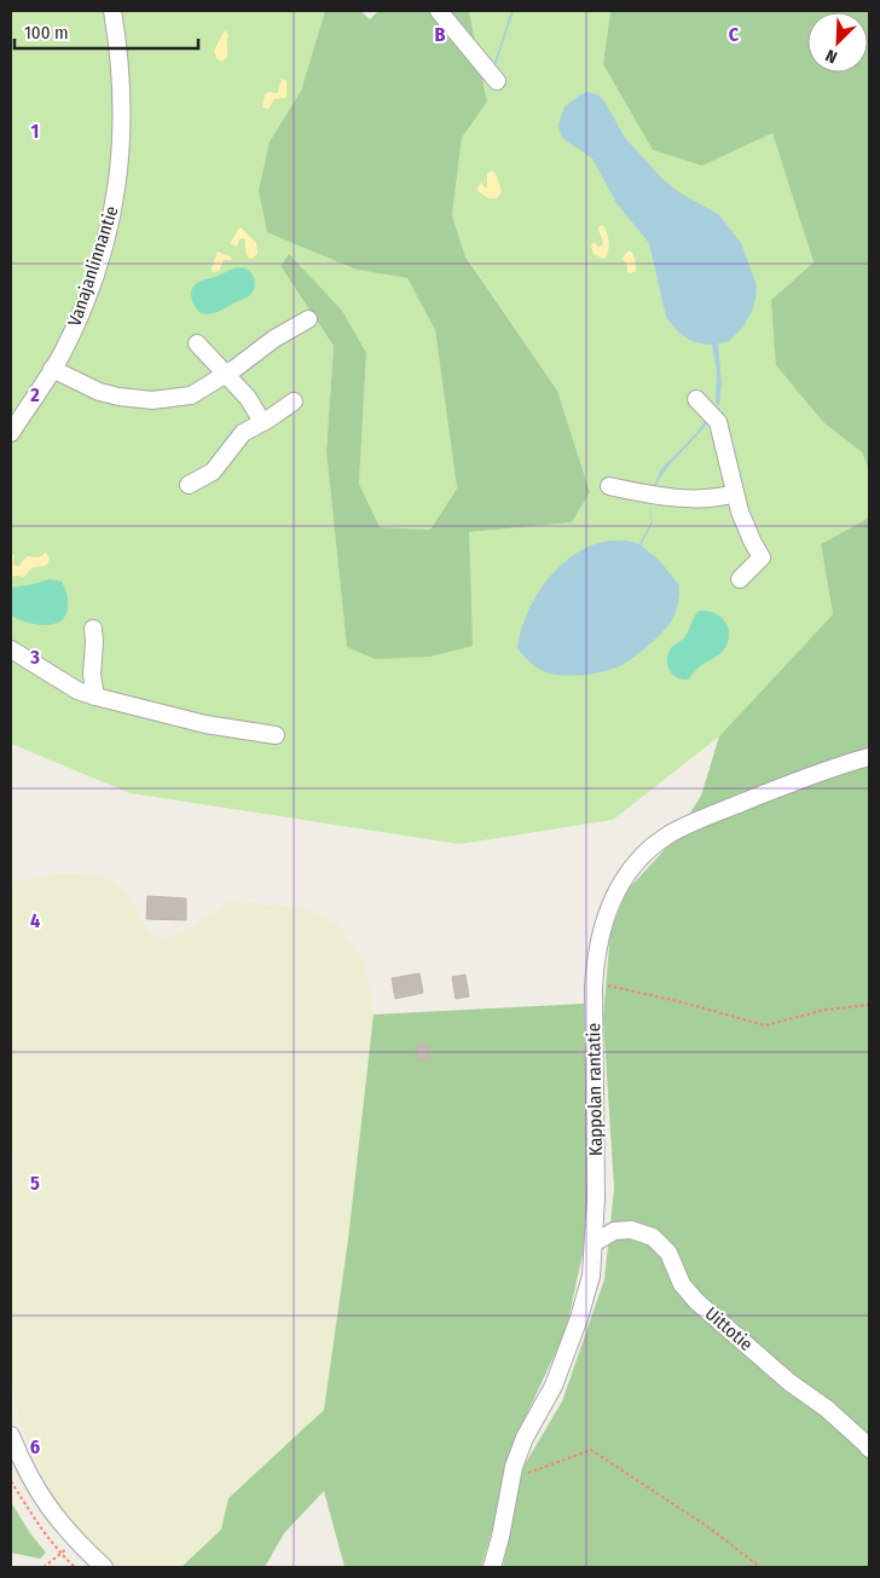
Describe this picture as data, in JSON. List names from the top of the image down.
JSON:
{
  "streets": {
    "street": ["Vanajanlinnantie", "Kappolan rantatie", "Uittotie"]
  },
  "crossings": [
    ["Kappolan rantatie", "Uittotie"]
  ],
  "scale_bar": "100 m",
  "north": "bottom left",
  "grid": {
    "columns": ["B", "C"],
    "rows": [
      "1",
      "2",
      "3",
      "4",
      "5",
      "6"
    ]
  }
}
